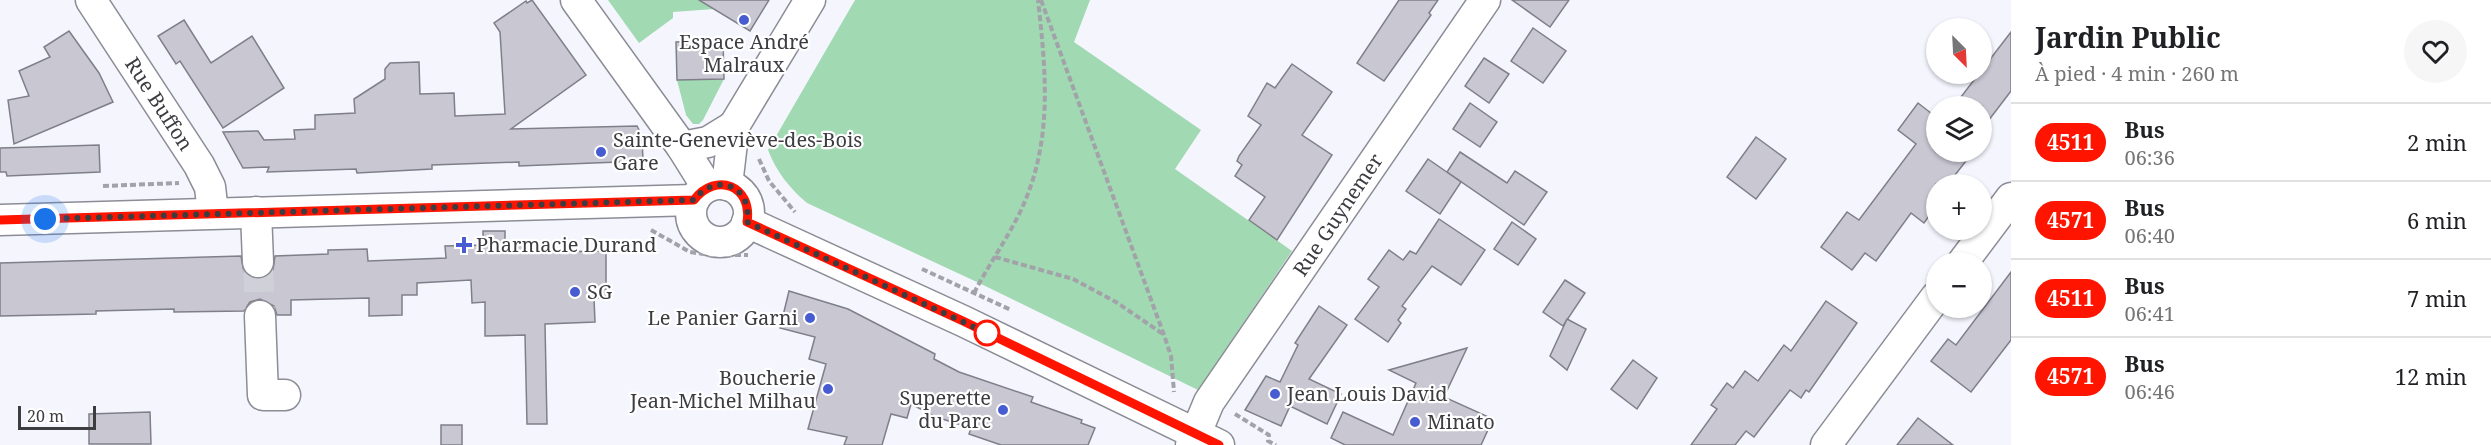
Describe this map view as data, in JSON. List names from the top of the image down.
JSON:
{
  "streets": {
    "street": ["Rue Buffon", "Rue Guynemer"]
  },
  "places": {
    "other": [
      "Espace André Malraux",
      "Sainte-Geneviève-des-Bois Gare",
      "SG",
      "Le Panier Garni",
      "Boucherie Jean-Michel Milhau",
      "Jean Louis David",
      "Superette du Parc",
      "Minato"
    ],
    "health": ["Pharmacie Durand"]
  },
  "lines": ["bus line 4511"],
  "scale_bar": "20 m",
  "north": "bottom right",
  "page": {
    "heading": ["Jardin Public", "À pied · 4 min · 260 m"],
    "map_buttons": ["+", "−"],
    "list": [
      {
        "mark": "4511",
        "name": "Bus",
        "note": "06:36",
        "value": "2 min"
      },
      {
        "mark": "4571",
        "name": "Bus",
        "note": "06:40",
        "value": "6 min"
      },
      {
        "mark": "4511",
        "name": "Bus",
        "note": "06:41",
        "value": "7 min"
      },
      {
        "mark": "4571",
        "name": "Bus",
        "note": "06:46",
        "value": "12 min"
      }
    ],
    "scale": "20 m"
  }
}
